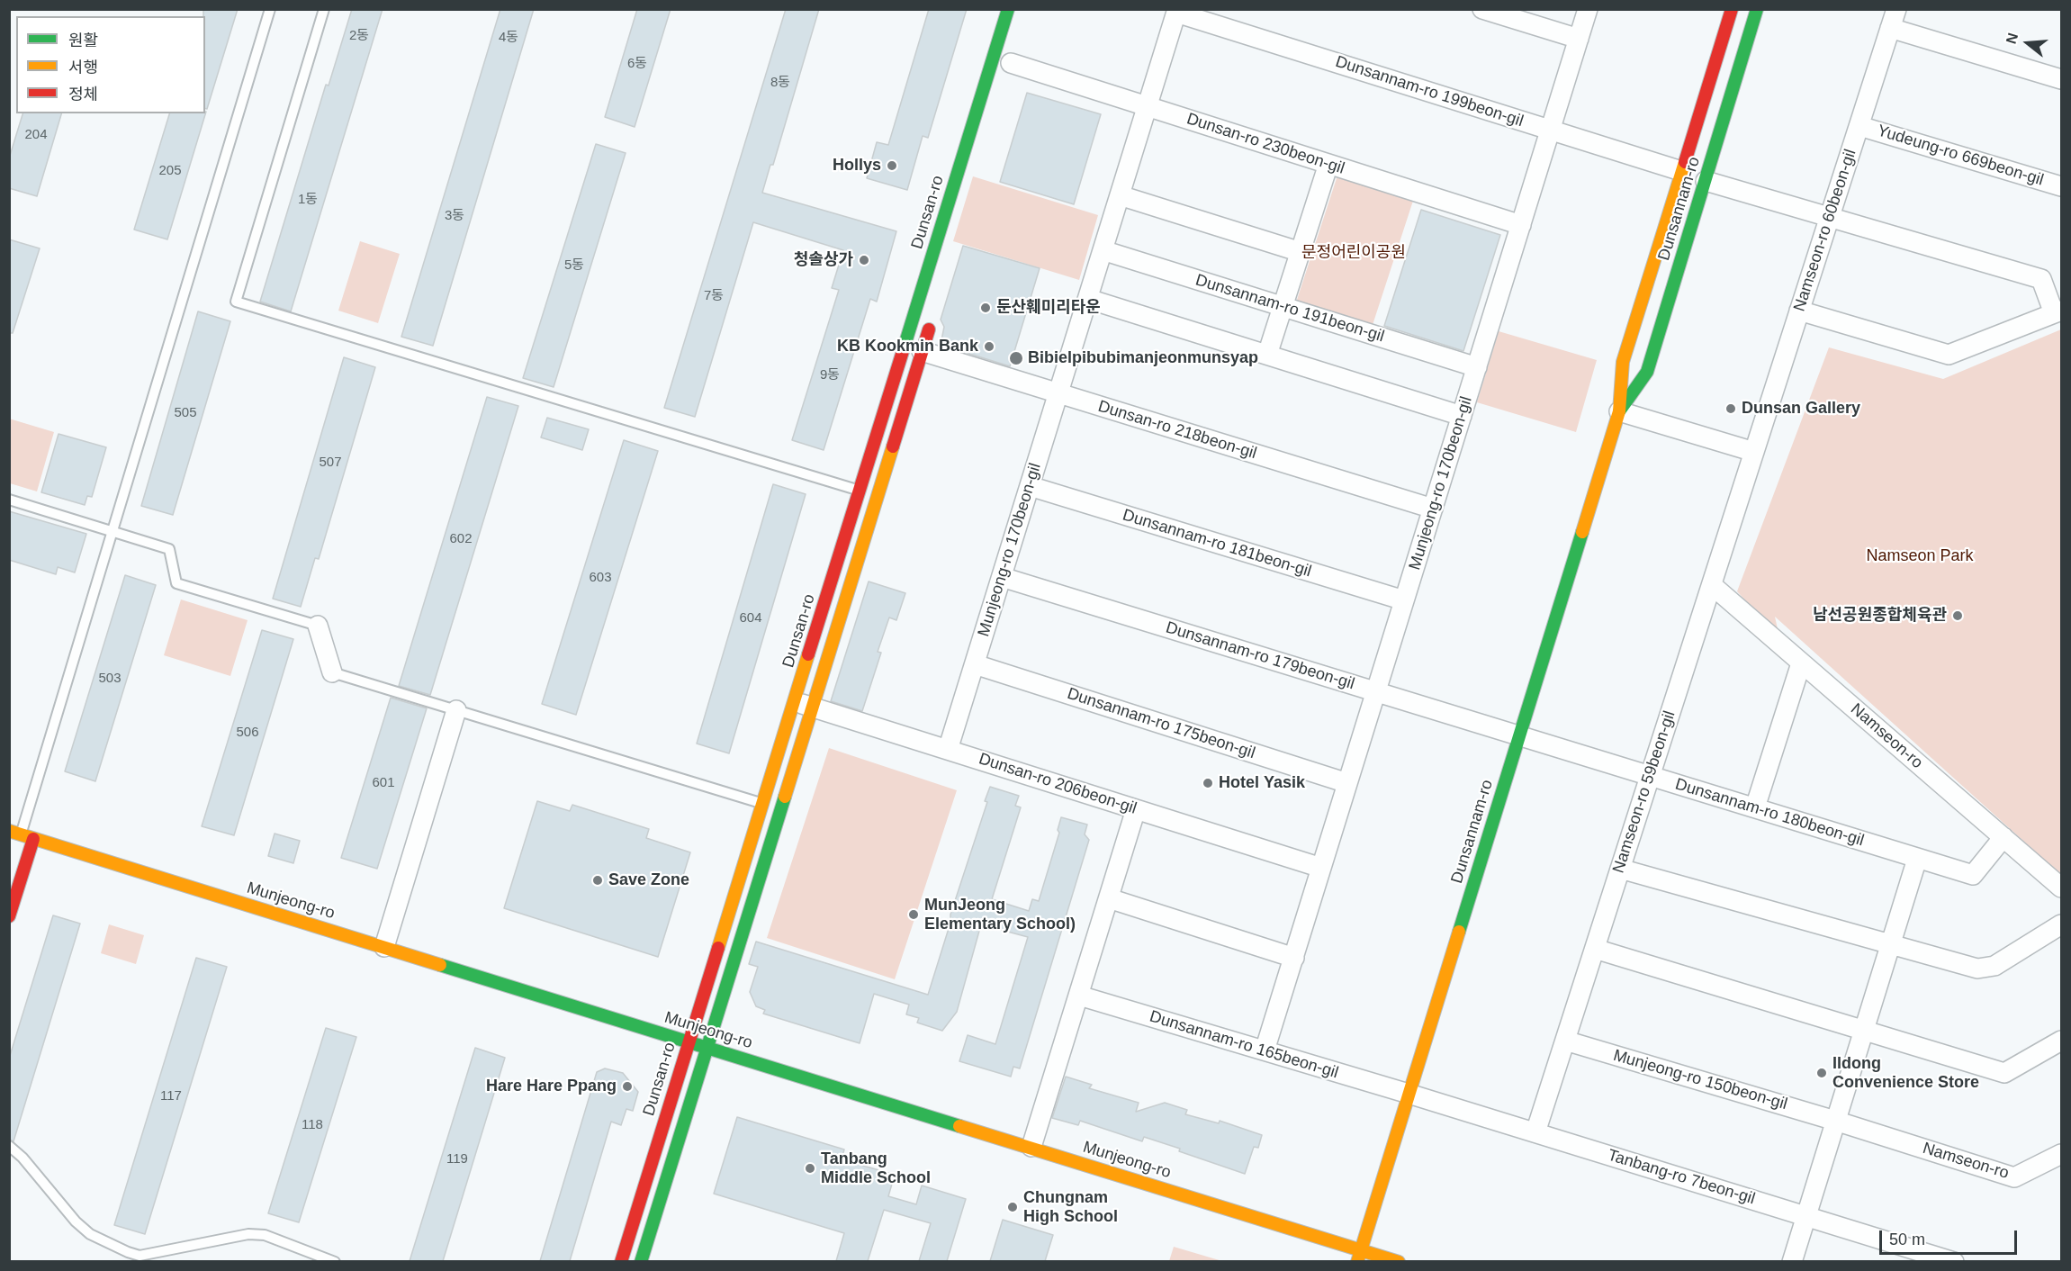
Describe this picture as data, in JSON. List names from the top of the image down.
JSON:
{
  "streets": {
    "main road": ["Dunsannam-ro", "Dunsan-ro", "Munjeong-ro"],
    "street": [
      "Dunsannam-ro 199beon-gil",
      "Dunsan-ro 230beon-gil",
      "Yudeung-ro 669beon-gil",
      "Namseon-ro 60beon-gil",
      "Dunsannam-ro 191beon-gil",
      "Dunsan-ro 218beon-gil",
      "Munjeong-ro 170beon-gil",
      "Dunsannam-ro 181beon-gil",
      "Dunsannam-ro 179beon-gil",
      "Dunsannam-ro 175beon-gil",
      "Namseon-ro",
      "Dunsan-ro 206beon-gil",
      "Namseon-ro 59beon-gil",
      "Dunsannam-ro 180beon-gil",
      "Dunsannam-ro 165beon-gil",
      "Munjeong-ro 150beon-gil",
      "Tanbang-ro 7beon-gil"
    ]
  },
  "crossings": [
    ["Dunsannam-ro 199beon-gil", "Dunsannam-ro"],
    ["Dunsannam-ro 199beon-gil", "Munjeong-ro 170beon-gil"],
    ["Dunsan-ro 230beon-gil", "Munjeong-ro 170beon-gil"],
    ["Yudeung-ro 669beon-gil", "Namseon-ro 60beon-gil"],
    ["Dunsannam-ro", "Dunsannam-ro 179beon-gil"],
    ["Dunsannam-ro", "Dunsannam-ro 180beon-gil"],
    ["Dunsannam-ro", "Munjeong-ro"],
    ["Dunsannam-ro", "Dunsannam-ro 165beon-gil"],
    ["Dunsannam-ro", "Tanbang-ro 7beon-gil"],
    ["Dunsan-ro", "Dunsan-ro 206beon-gil"],
    ["Dunsan-ro", "Munjeong-ro"],
    ["Namseon-ro 60beon-gil", "Namseon-ro 59beon-gil"],
    ["Dunsannam-ro 191beon-gil", "Munjeong-ro 170beon-gil"],
    ["Dunsan-ro 218beon-gil", "Munjeong-ro 170beon-gil"],
    ["Munjeong-ro 170beon-gil", "Dunsannam-ro 181beon-gil"],
    ["Munjeong-ro 170beon-gil", "Dunsannam-ro 179beon-gil"],
    ["Munjeong-ro 170beon-gil", "Dunsannam-ro 175beon-gil"],
    ["Munjeong-ro 170beon-gil", "Dunsan-ro 206beon-gil"],
    ["Munjeong-ro 170beon-gil", "Dunsannam-ro 165beon-gil"],
    ["Dunsannam-ro 179beon-gil", "Dunsannam-ro 180beon-gil"],
    ["Namseon-ro", "Namseon-ro 59beon-gil"],
    ["Namseon-ro", "Dunsannam-ro 180beon-gil"],
    ["Namseon-ro", "Munjeong-ro 150beon-gil"],
    ["Namseon-ro 59beon-gil", "Dunsannam-ro 180beon-gil"],
    ["Namseon-ro 59beon-gil", "Munjeong-ro 150beon-gil"],
    ["Namseon-ro 59beon-gil", "Tanbang-ro 7beon-gil"],
    ["Dunsannam-ro 165beon-gil", "Tanbang-ro 7beon-gil"]
  ],
  "parks": ["문정어린이공원", "Namseon Park"],
  "places": [
    "Hollys",
    "청솔상가",
    "둔산훼미리타운",
    "KB Kookmin Bank",
    "Bibielpibubimanjeonmunsyap",
    "Dunsan Gallery",
    "남선공원종합체육관",
    "Hotel Yasik",
    "Save Zone",
    "MunJeong Elementary School)",
    "Ildong Convenience Store",
    "Hare Hare Ppang",
    "Tanbang Middle School",
    "Chungnam High School"
  ],
  "house_numbers": [
    "2동",
    "4동",
    "6동",
    "8동",
    "204",
    "205",
    "1동",
    "3동",
    "5동",
    "7동",
    "9동",
    "505",
    "507",
    "602",
    "603",
    "604",
    "503",
    "506",
    "601",
    "117",
    "118",
    "119"
  ],
  "legend": ["원활", "서행", "정체"],
  "scale_bar": "50 m",
  "north": "left"
}
